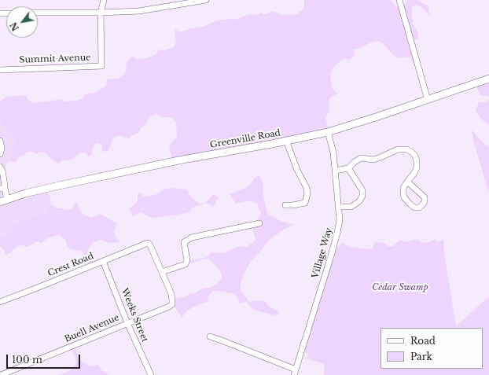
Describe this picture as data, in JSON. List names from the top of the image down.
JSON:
{
  "streets": {
    "main road": ["Greenville Road"],
    "street": [
      "Summit Avenue",
      "Village Way",
      "Crest Road",
      "Weeks Street",
      "Buell Avenue"
    ]
  },
  "crossings": [
    ["Greenville Road", "Village Way"],
    ["Crest Road", "Weeks Street"],
    ["Crest Road", "Buell Avenue"],
    ["Weeks Street", "Buell Avenue"]
  ],
  "parks": ["Cedar Swamp"],
  "legend": ["Road", "Park"],
  "scale_bar": "100 m",
  "north": "bottom left"
}
